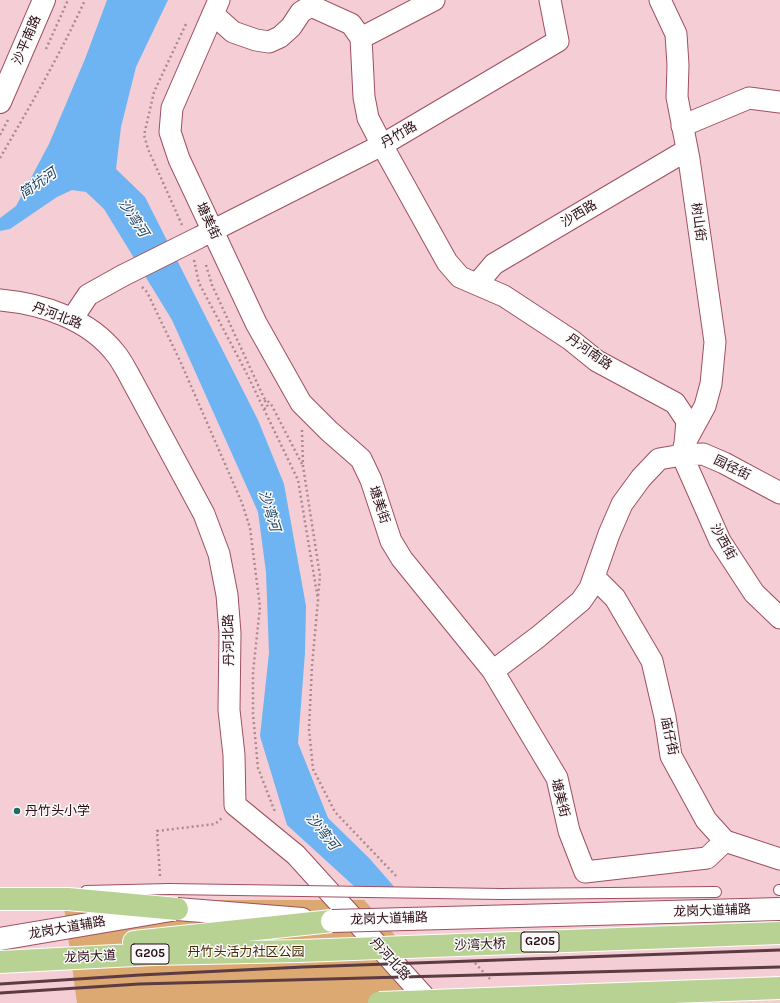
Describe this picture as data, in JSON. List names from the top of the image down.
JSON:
{
  "streets": {
    "highway": ["G205", "沙湾大桥", "龙岗大道"],
    "main road": ["沙平南路", "龙岗大道辅路"],
    "street": [
      "丹竹路",
      "沙西路",
      "塘美街",
      "树山街",
      "丹河北路",
      "丹河南路",
      "园径街",
      "沙西街",
      "庙仔街"
    ]
  },
  "crossings": [
    ["丹竹路", "塘美街"],
    ["丹竹路", "丹河北路"],
    ["丹竹路", "丹河南路"],
    ["沙西路", "树山街"],
    ["沙西路", "丹河南路"],
    ["树山街", "丹河南路"],
    ["树山街", "园径街"],
    ["树山街", "沙西街"],
    ["丹河南路", "园径街"],
    ["丹河南路", "沙西街"],
    ["园径街", "沙西街"],
    ["沙湾大桥", "龙岗大道"]
  ],
  "water": ["简坑河", "沙湾河"],
  "parks": ["丹竹头活力社区公园"],
  "places": ["丹竹头小学"]
}
